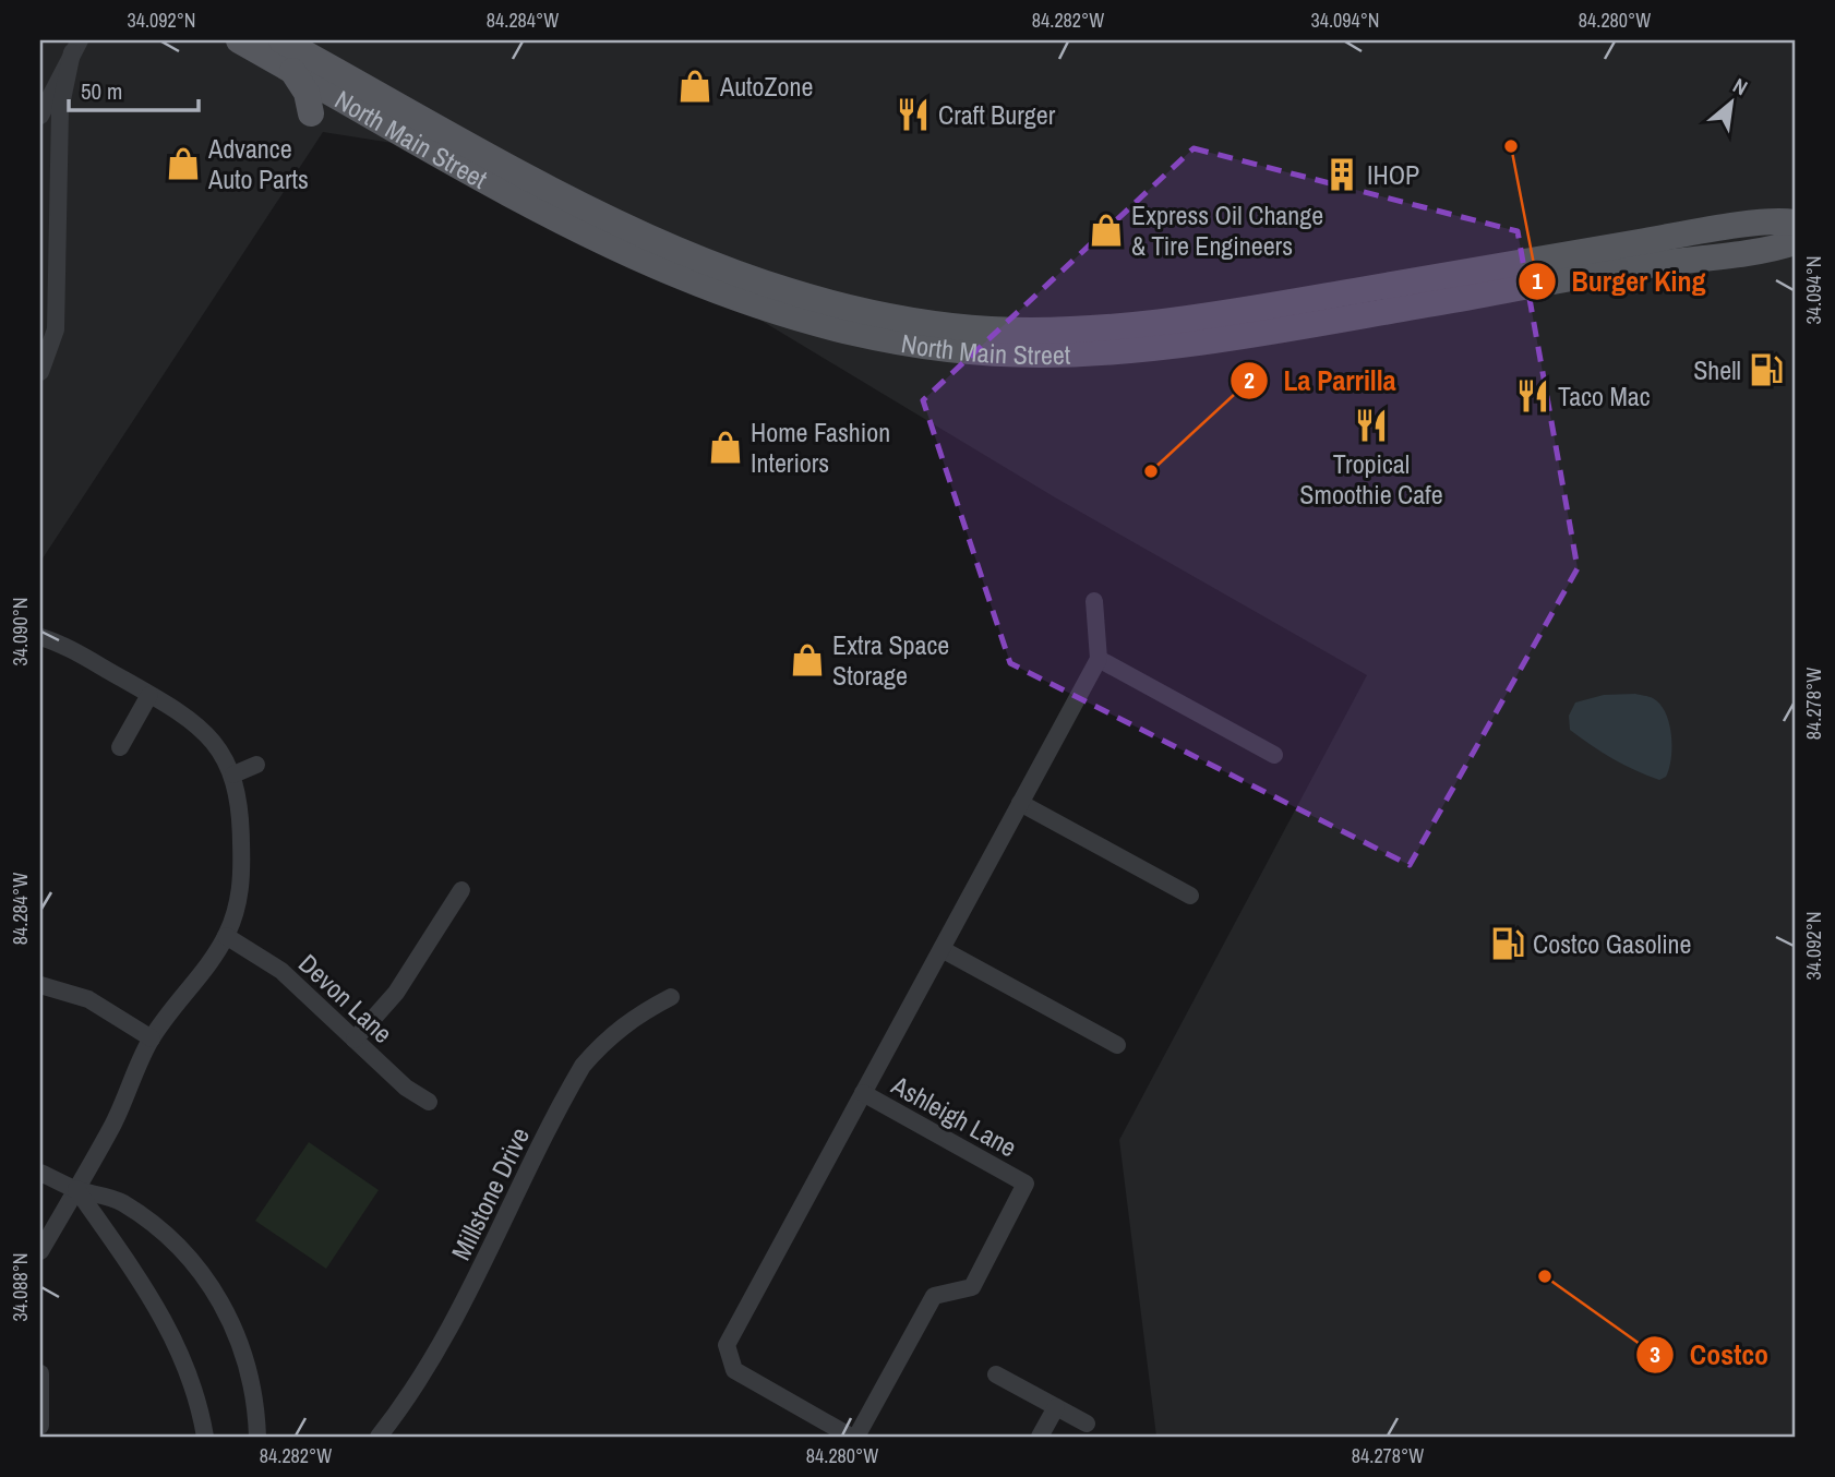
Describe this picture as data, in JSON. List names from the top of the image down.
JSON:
{
  "streets": {
    "main road": ["North Main Street"],
    "street": ["Devon Lane", "Ashleigh Lane", "Millstone Drive"]
  },
  "places": {
    "shop": [
      "AutoZone",
      "Advance Auto Parts",
      "Express Oil Change & Tire Engineers",
      "Home Fashion Interiors",
      "Extra Space Storage"
    ],
    "restaurant": ["Craft Burger", "Taco Mac", "Tropical Smoothie Cafe"],
    "other": ["Burger King", "La Parrilla", "Costco"],
    "building": ["IHOP"],
    "fuel station": ["Shell", "Costco Gasoline"]
  },
  "scale_bar": "50 m",
  "north": "top right",
  "coordinates": [
    "34.092°N",
    "84.284°W",
    "84.282°W",
    "34.094°N",
    "84.280°W",
    "34.090°N",
    "84.278°W",
    "34.088°N"
  ]
}
